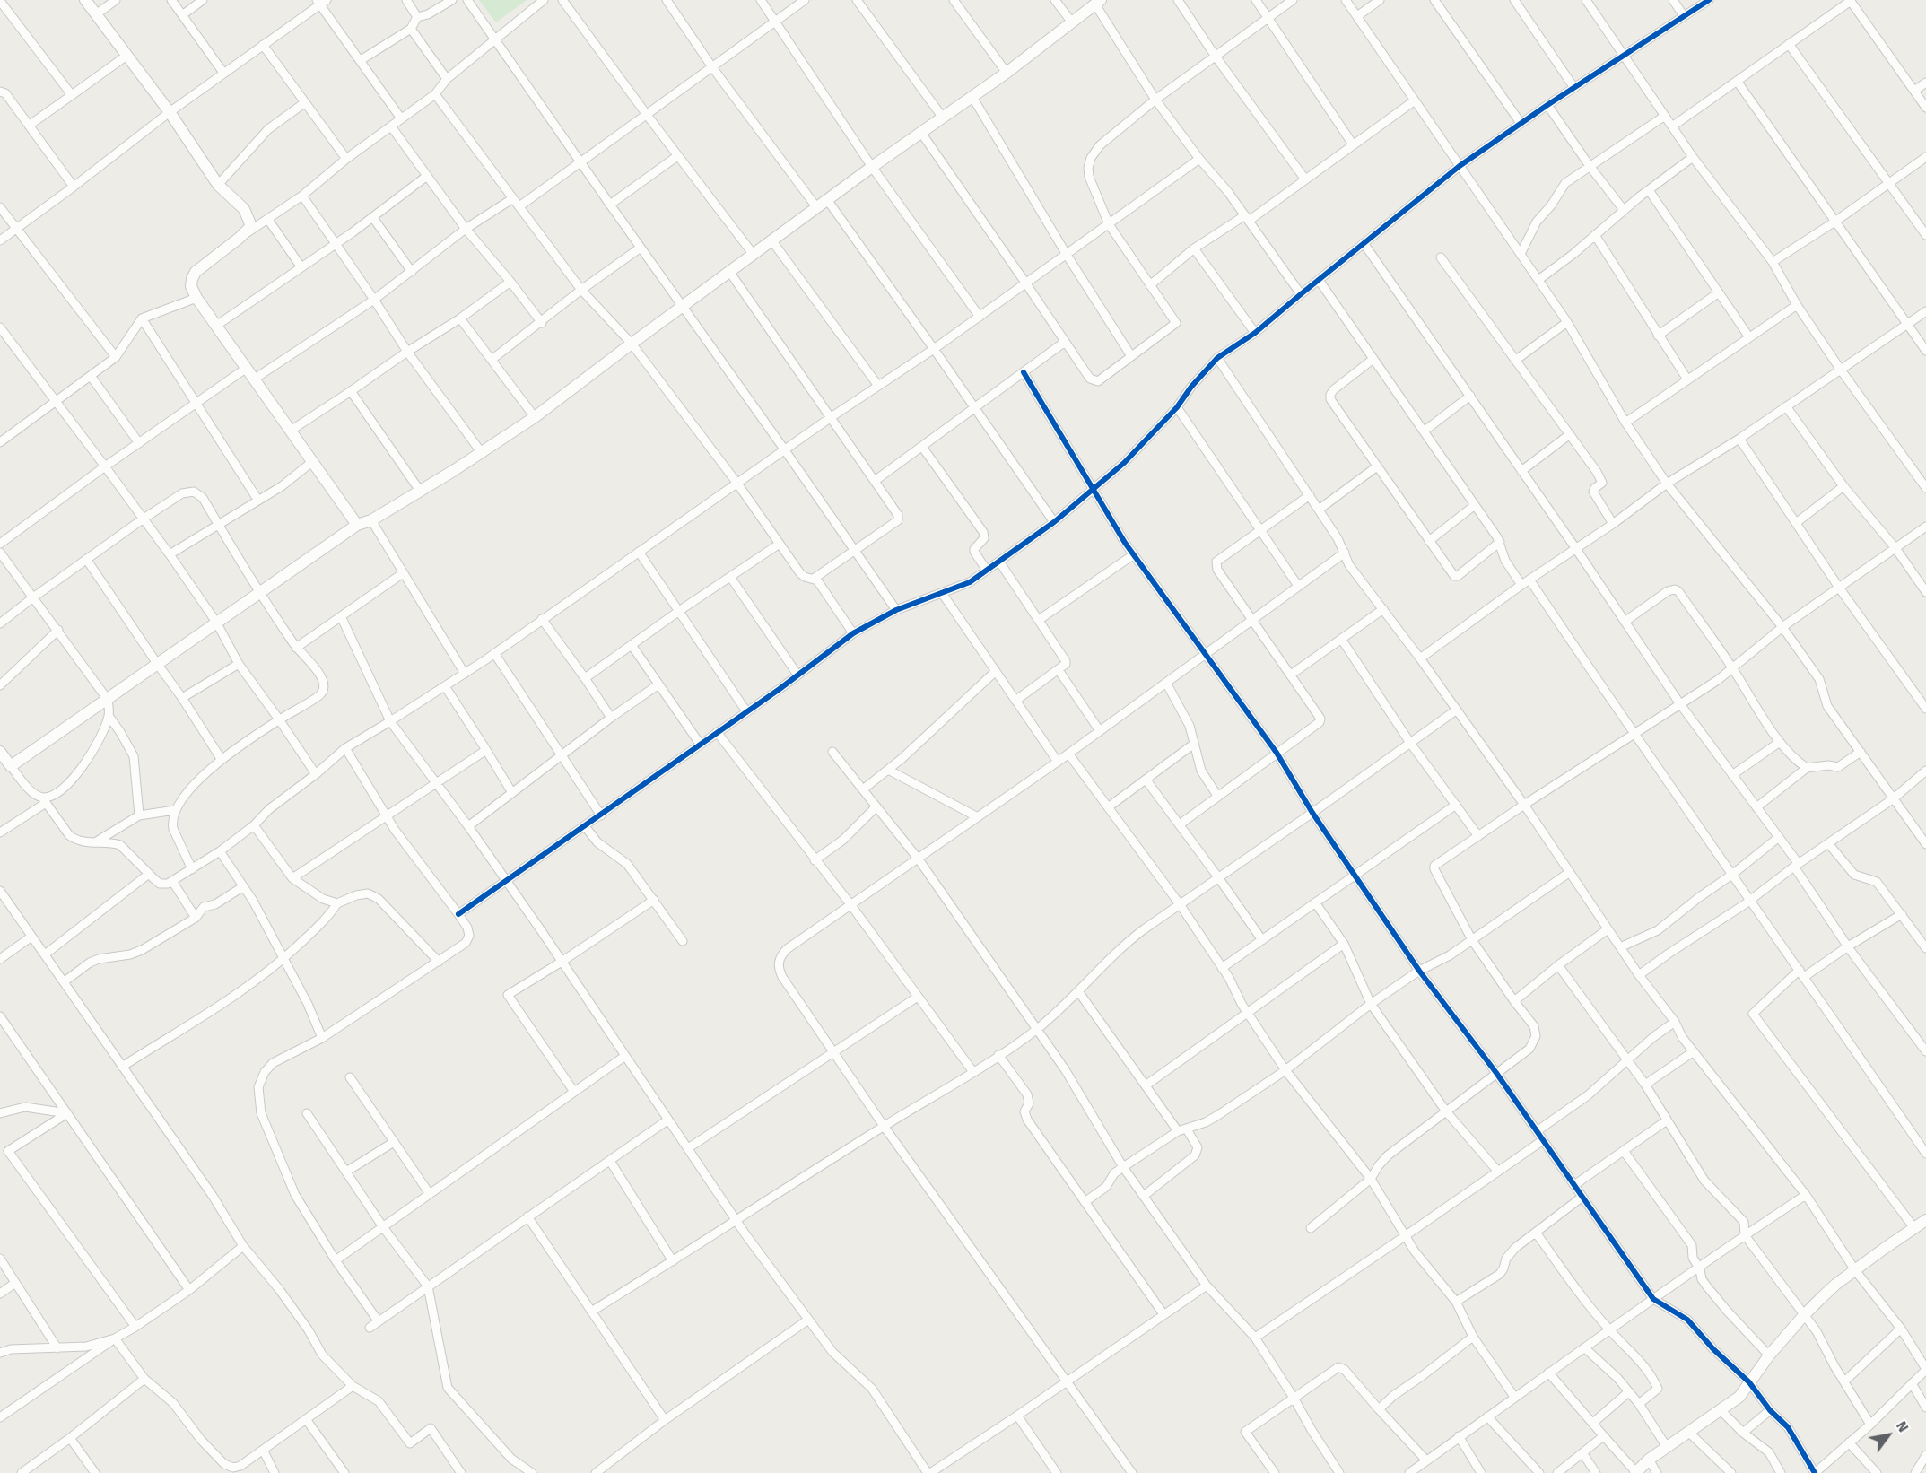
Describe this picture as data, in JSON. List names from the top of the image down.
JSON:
{
  "north": "top right"
}
